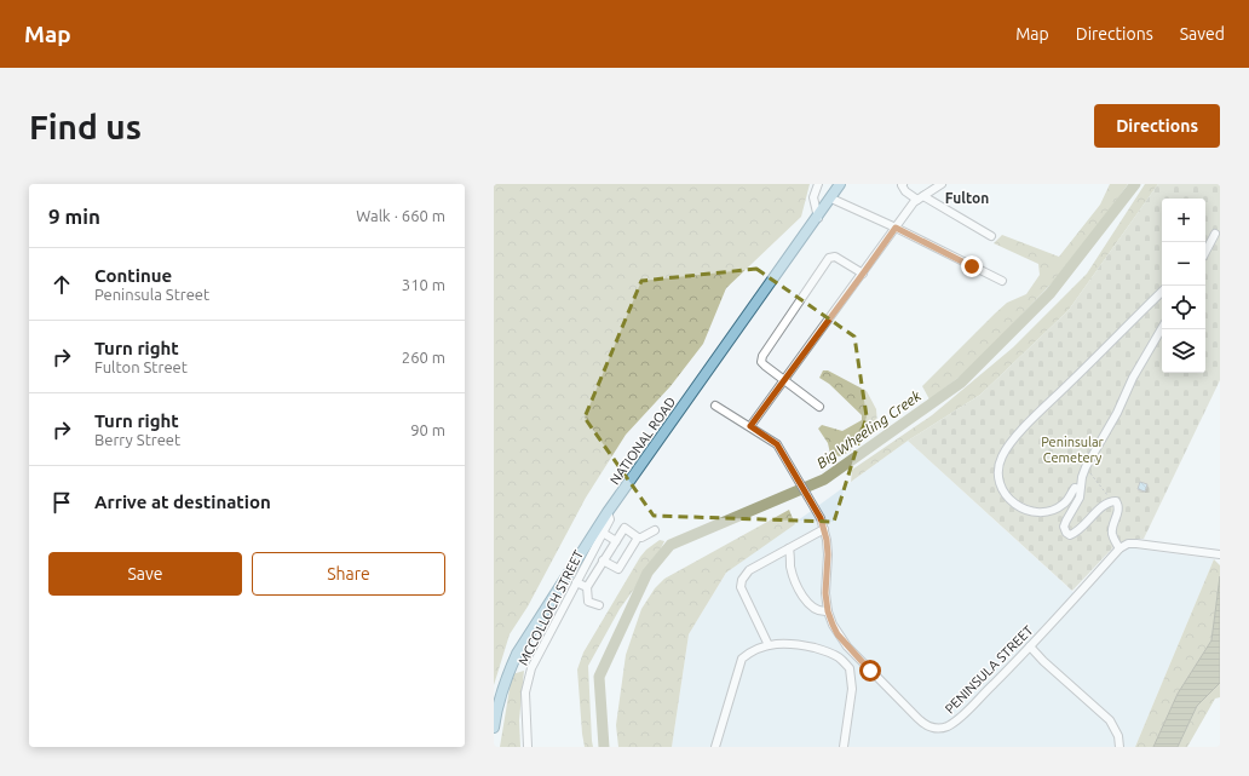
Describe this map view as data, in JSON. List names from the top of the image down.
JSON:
{
  "streets": {
    "main road": ["NATIONAL ROAD"],
    "street": ["MCCOLLOCH STREET", "PENINSULA STREET"]
  },
  "crossings": [
    ["NATIONAL ROAD", "MCCOLLOCH STREET"]
  ],
  "districts": ["Fulton"],
  "water": ["Big Wheeling Creek"],
  "parks": ["Peninsular Cemetery"],
  "page": {
    "header": "Map",
    "nav": ["Map", "Directions", "Saved"],
    "buttons": [
      "Directions",
      ["Save", "Share"]
    ],
    "title": "Find us",
    "heading": ["9 min", "Walk · 660 m"],
    "map_buttons": ["+", "−"],
    "list": [
      ["Continue", "Peninsula Street", "310 m"],
      ["Turn right", "Fulton Street", "260 m"],
      ["Turn right", "Berry Street", "90 m"],
      "Arrive at destination"
    ]
  }
}
